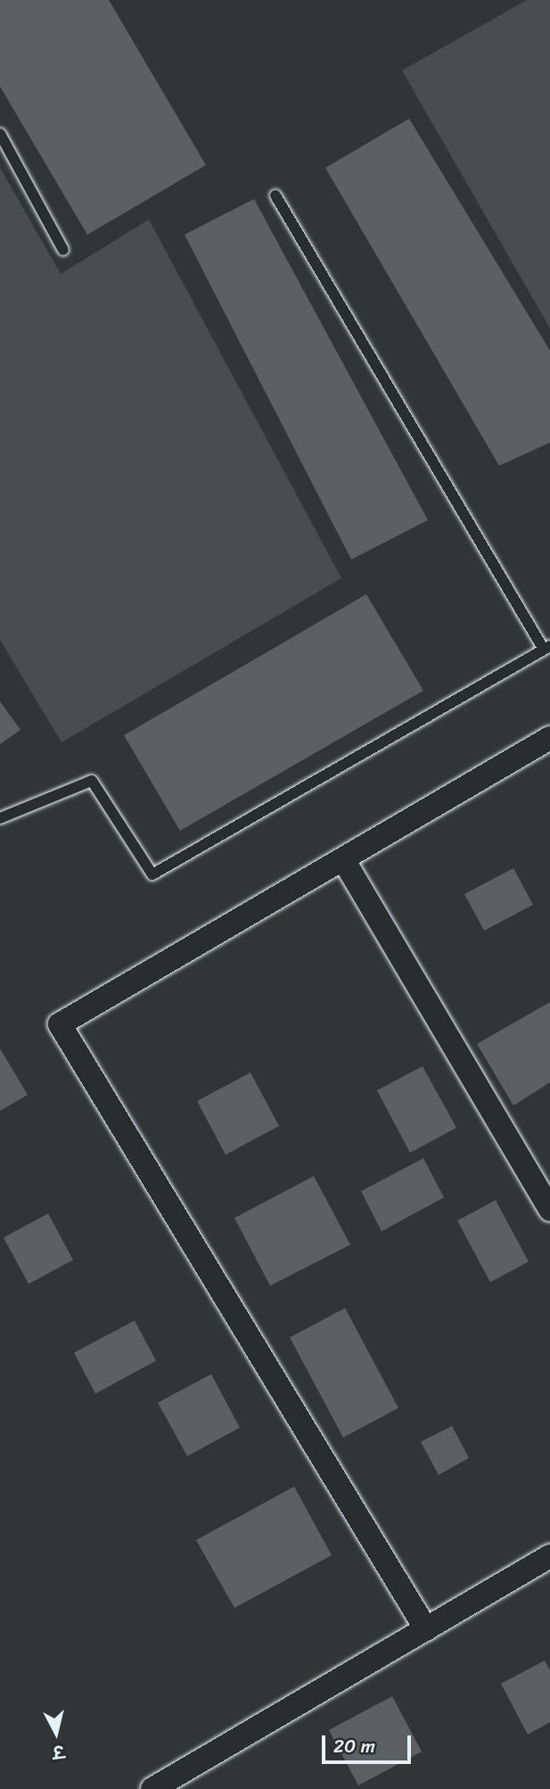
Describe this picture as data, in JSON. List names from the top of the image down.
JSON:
{
  "scale_bar": "20 m",
  "north": "bottom"
}
